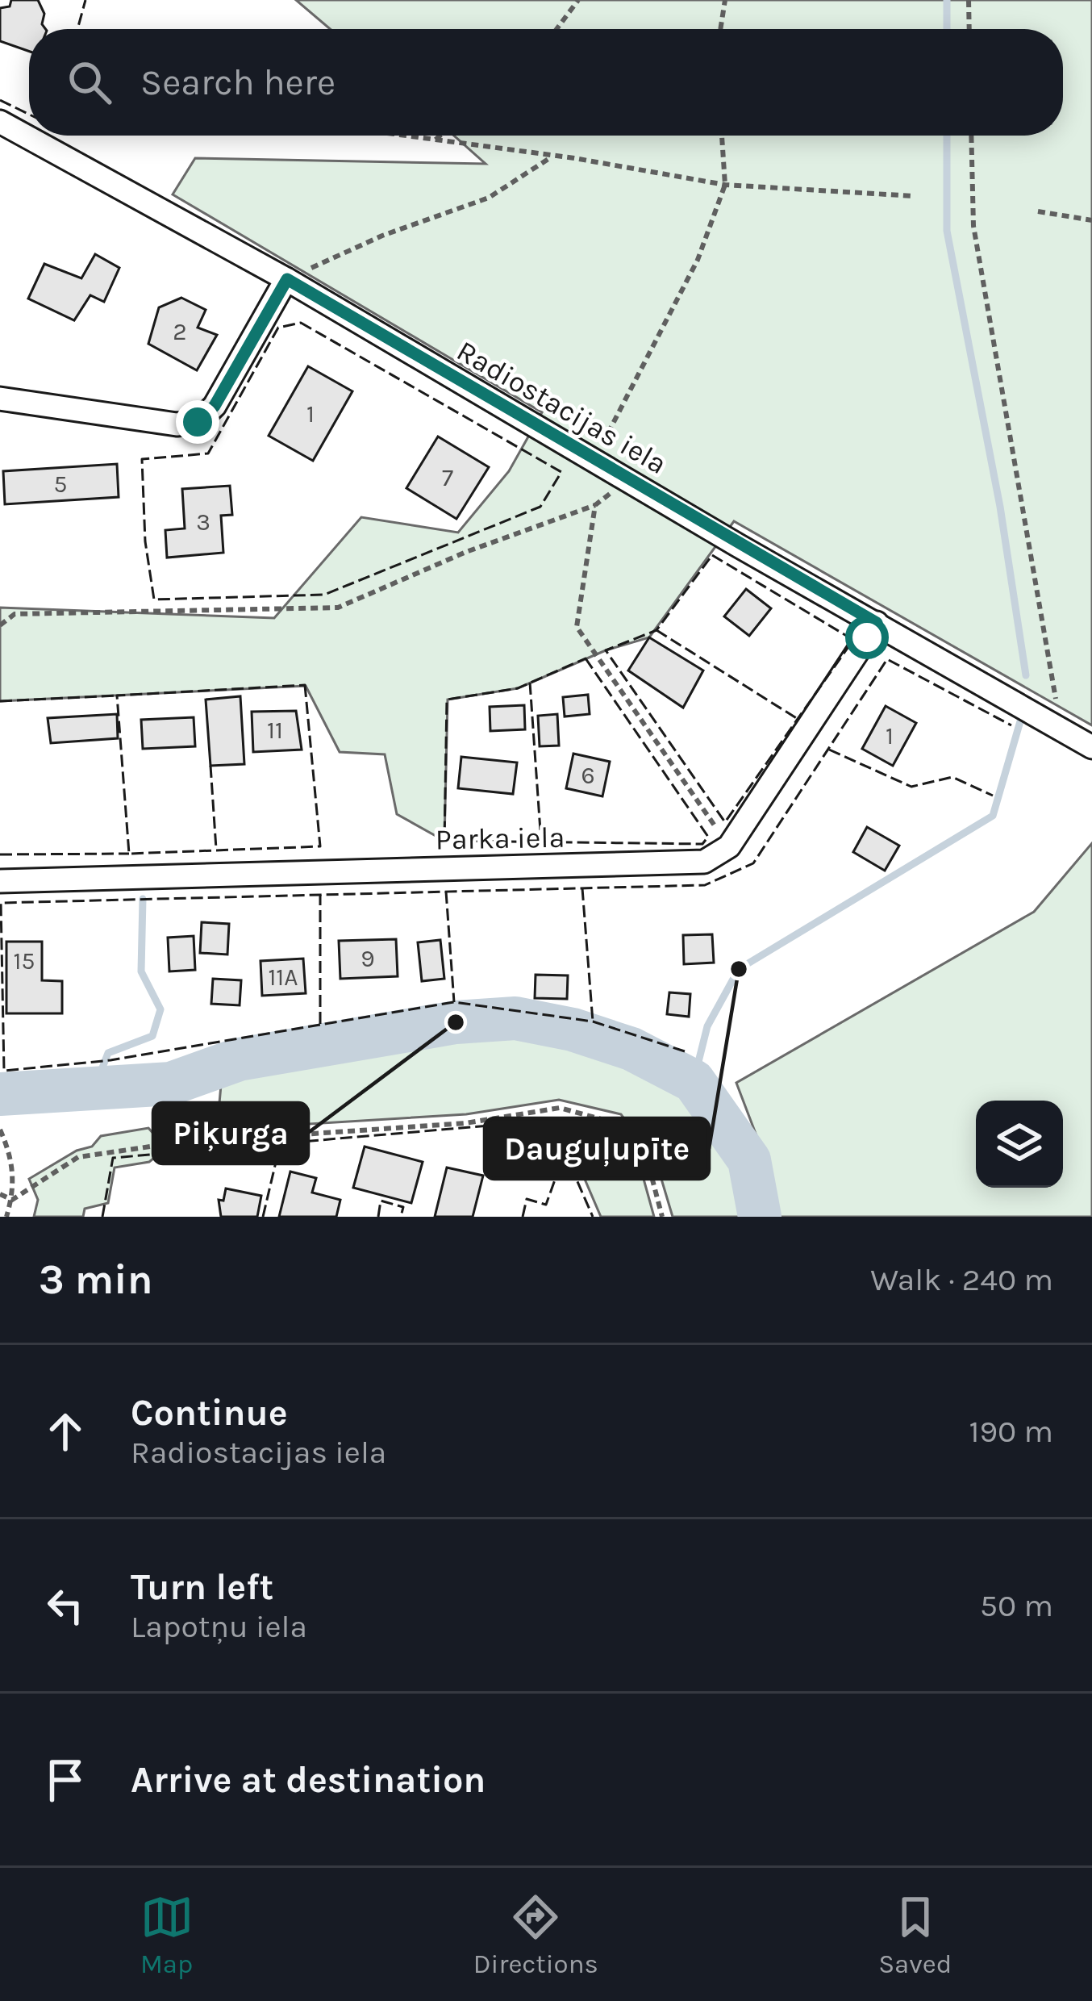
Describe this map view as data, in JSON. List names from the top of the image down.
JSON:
{
  "streets": {
    "street": ["Radiostacijas iela", "Parka iela"]
  },
  "places": ["Dauguļupīte", "Piķurga"],
  "house_numbers": [
    "2",
    "1",
    "7",
    "5",
    "3",
    "11",
    "1",
    "6",
    "9",
    "15",
    "11A"
  ],
  "page": {
    "search": "Search here",
    "heading": ["3 min", "Walk · 240 m"],
    "list": [
      ["Continue", "Radiostacijas iela", "190 m"],
      ["Turn left", "Lapotņu iela", "50 m"],
      "Arrive at destination"
    ],
    "nav": ["Map", "Directions", "Saved"]
  }
}
